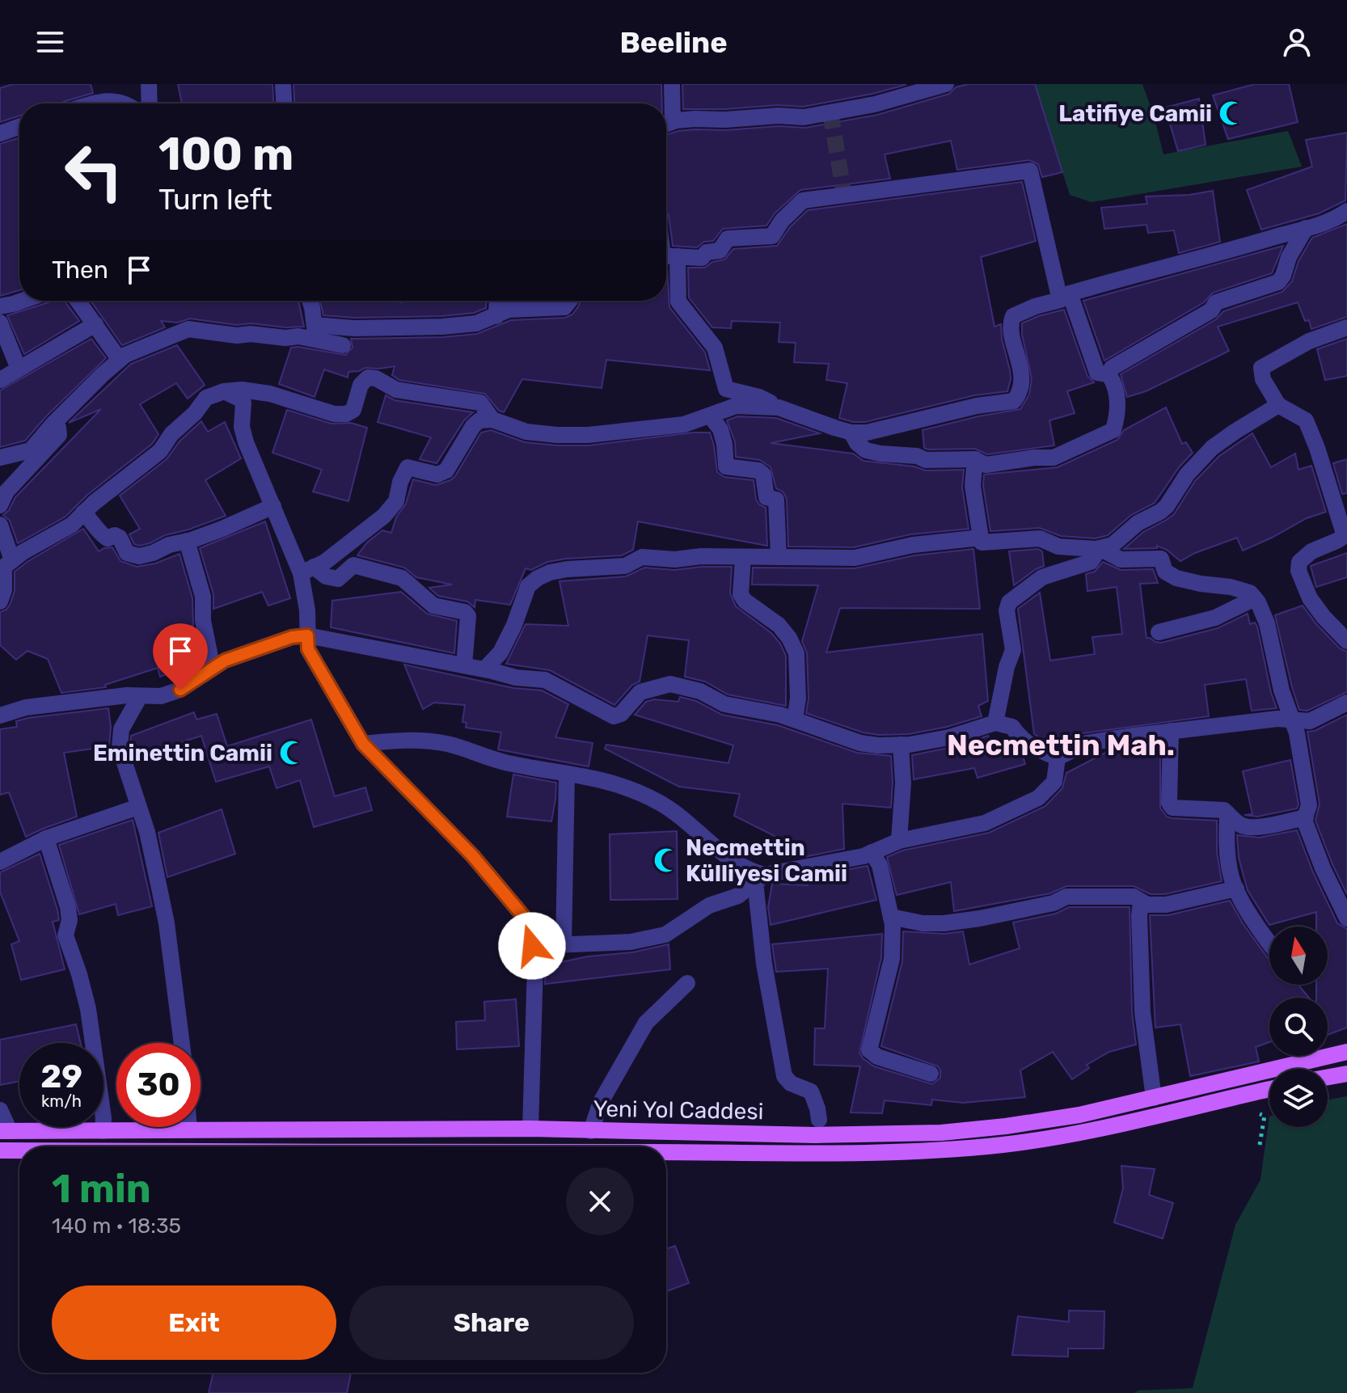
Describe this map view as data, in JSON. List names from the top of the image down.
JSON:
{
  "streets": {
    "main road": ["Yeni Yol Caddesi"]
  },
  "districts": ["Necmettin Mah."],
  "places": {
    "mosque": ["Latifiye Camii", "Eminettin Camii", "Necmettin Külliyesi Camii"]
  },
  "north": "top",
  "page": {
    "header": "Beeline",
    "turn": ["100 m", "Turn left"],
    "then": "Then",
    "speed": "29 km/h",
    "limit": "30",
    "heading": ["1 min", "140 m · 18:35"],
    "buttons": ["Exit", "Share"]
  }
}
